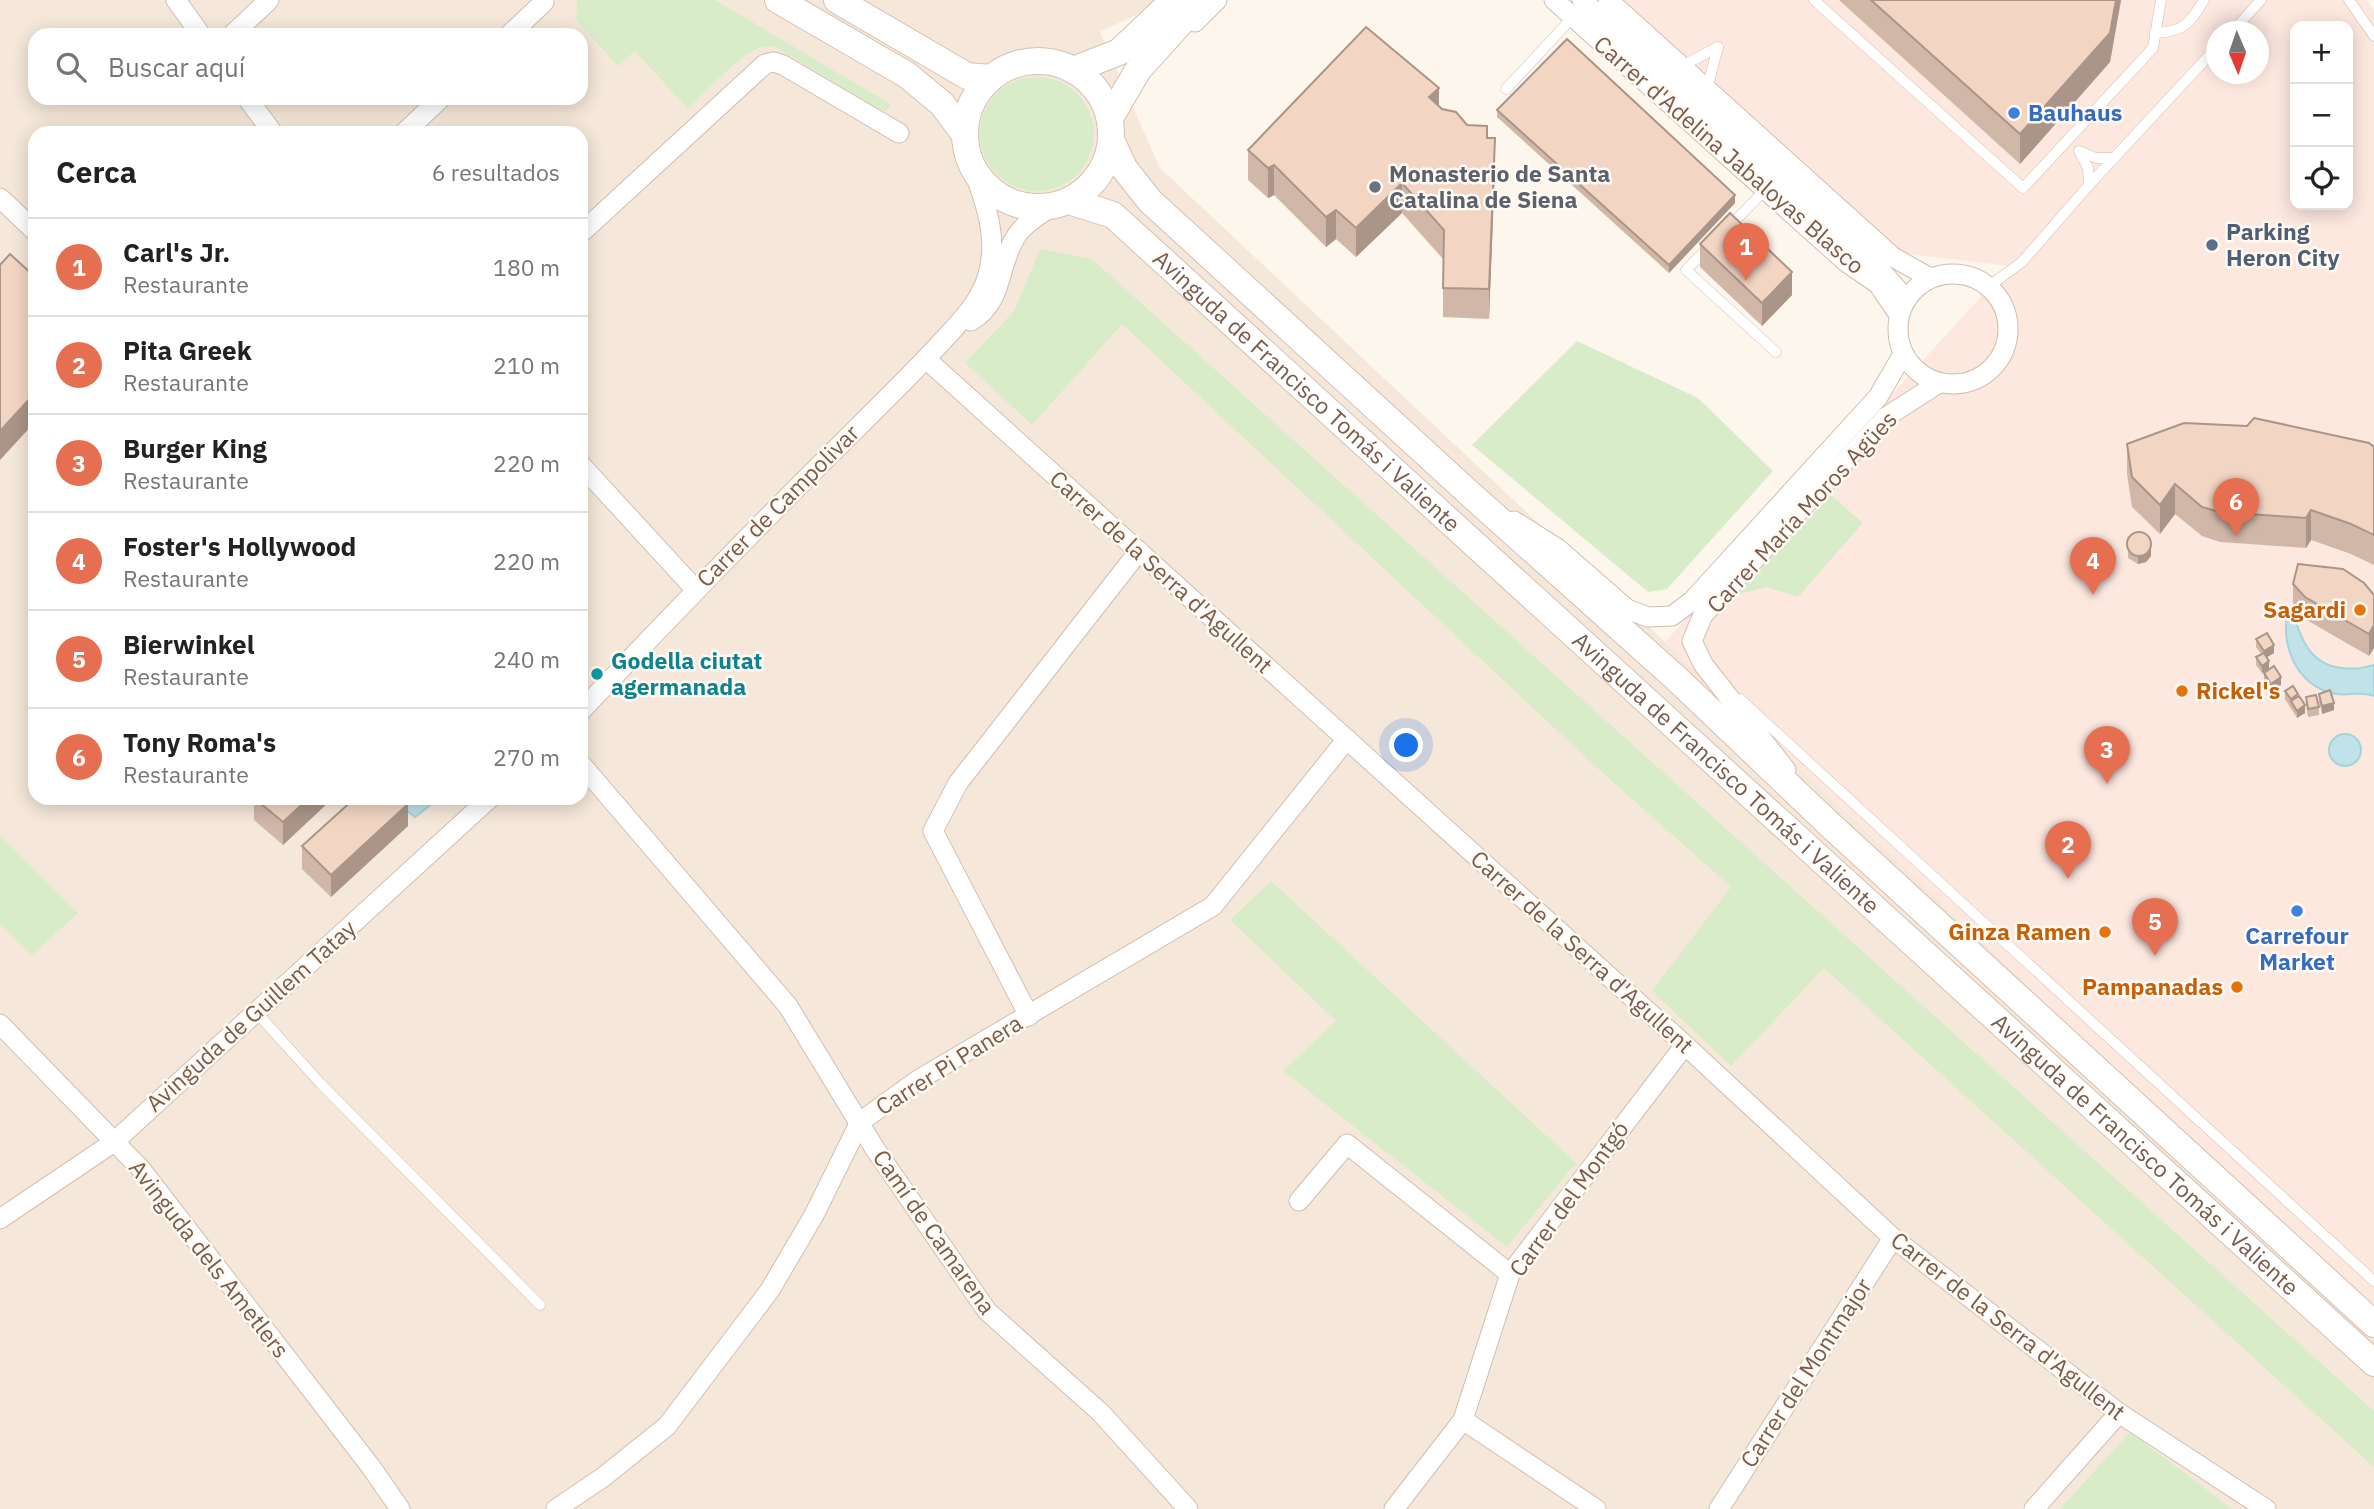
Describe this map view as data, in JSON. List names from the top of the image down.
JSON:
{
  "streets": {
    "main road": ["Avinguda de Francisco Tomás i Valiente"],
    "street": [
      "Carrer d'Adelina Jabaloyas Blasco",
      "Carrer de Campolivar",
      "Carrer María Moros Agües",
      "Carrer de la Serra d'Agullent",
      "Avinguda de Guillem Tatay",
      "Carrer Pi Panera",
      "Carrer del Montgó",
      "Camí de Camarena",
      "Avinguda dels Ametlers",
      "Carrer del Montmajor"
    ]
  },
  "crossings": [
    ["Carrer d'Adelina Jabaloyas Blasco", "Carrer María Moros Agües"],
    ["Avinguda de Francisco Tomás i Valiente", "Carrer de Campolivar"],
    ["Avinguda de Francisco Tomás i Valiente", "Carrer María Moros Agües"],
    ["Carrer de Campolivar", "Carrer de la Serra d'Agullent"],
    ["Carrer de la Serra d'Agullent", "Carrer Pi Panera"],
    ["Carrer de la Serra d'Agullent", "Carrer del Montgó"],
    ["Carrer de la Serra d'Agullent", "Carrer del Montmajor"],
    ["Avinguda de Guillem Tatay", "Avinguda dels Ametlers"],
    ["Carrer Pi Panera", "Camí de Camarena"]
  ],
  "places": [
    "Bauhaus",
    "Monasterio de Santa Catalina de Siena",
    "Parking Heron City",
    "Sagardi",
    "Godella ciutat agermanada",
    "Rickel's",
    "Carrefour Market",
    "Ginza Ramen",
    "Pampanadas"
  ],
  "north": "bottom",
  "page": {
    "map_buttons": ["+", "−"],
    "search": "Buscar aquí",
    "heading": ["Cerca", "6 resultados"],
    "list": [
      {
        "mark": "1",
        "name": "Carl's Jr.",
        "note": "Restaurante",
        "value": "180 m"
      },
      {
        "mark": "2",
        "name": "Pita Greek",
        "note": "Restaurante",
        "value": "210 m"
      },
      {
        "mark": "3",
        "name": "Burger King",
        "note": "Restaurante",
        "value": "220 m"
      },
      {
        "mark": "4",
        "name": "Foster's Hollywood",
        "note": "Restaurante",
        "value": "220 m"
      },
      {
        "mark": "5",
        "name": "Bierwinkel",
        "note": "Restaurante",
        "value": "240 m"
      },
      {
        "mark": "6",
        "name": "Tony Roma's",
        "note": "Restaurante",
        "value": "270 m"
      }
    ],
    "pins": [
      "1",
      "6",
      "4",
      "3",
      "2",
      "5"
    ]
  }
}
